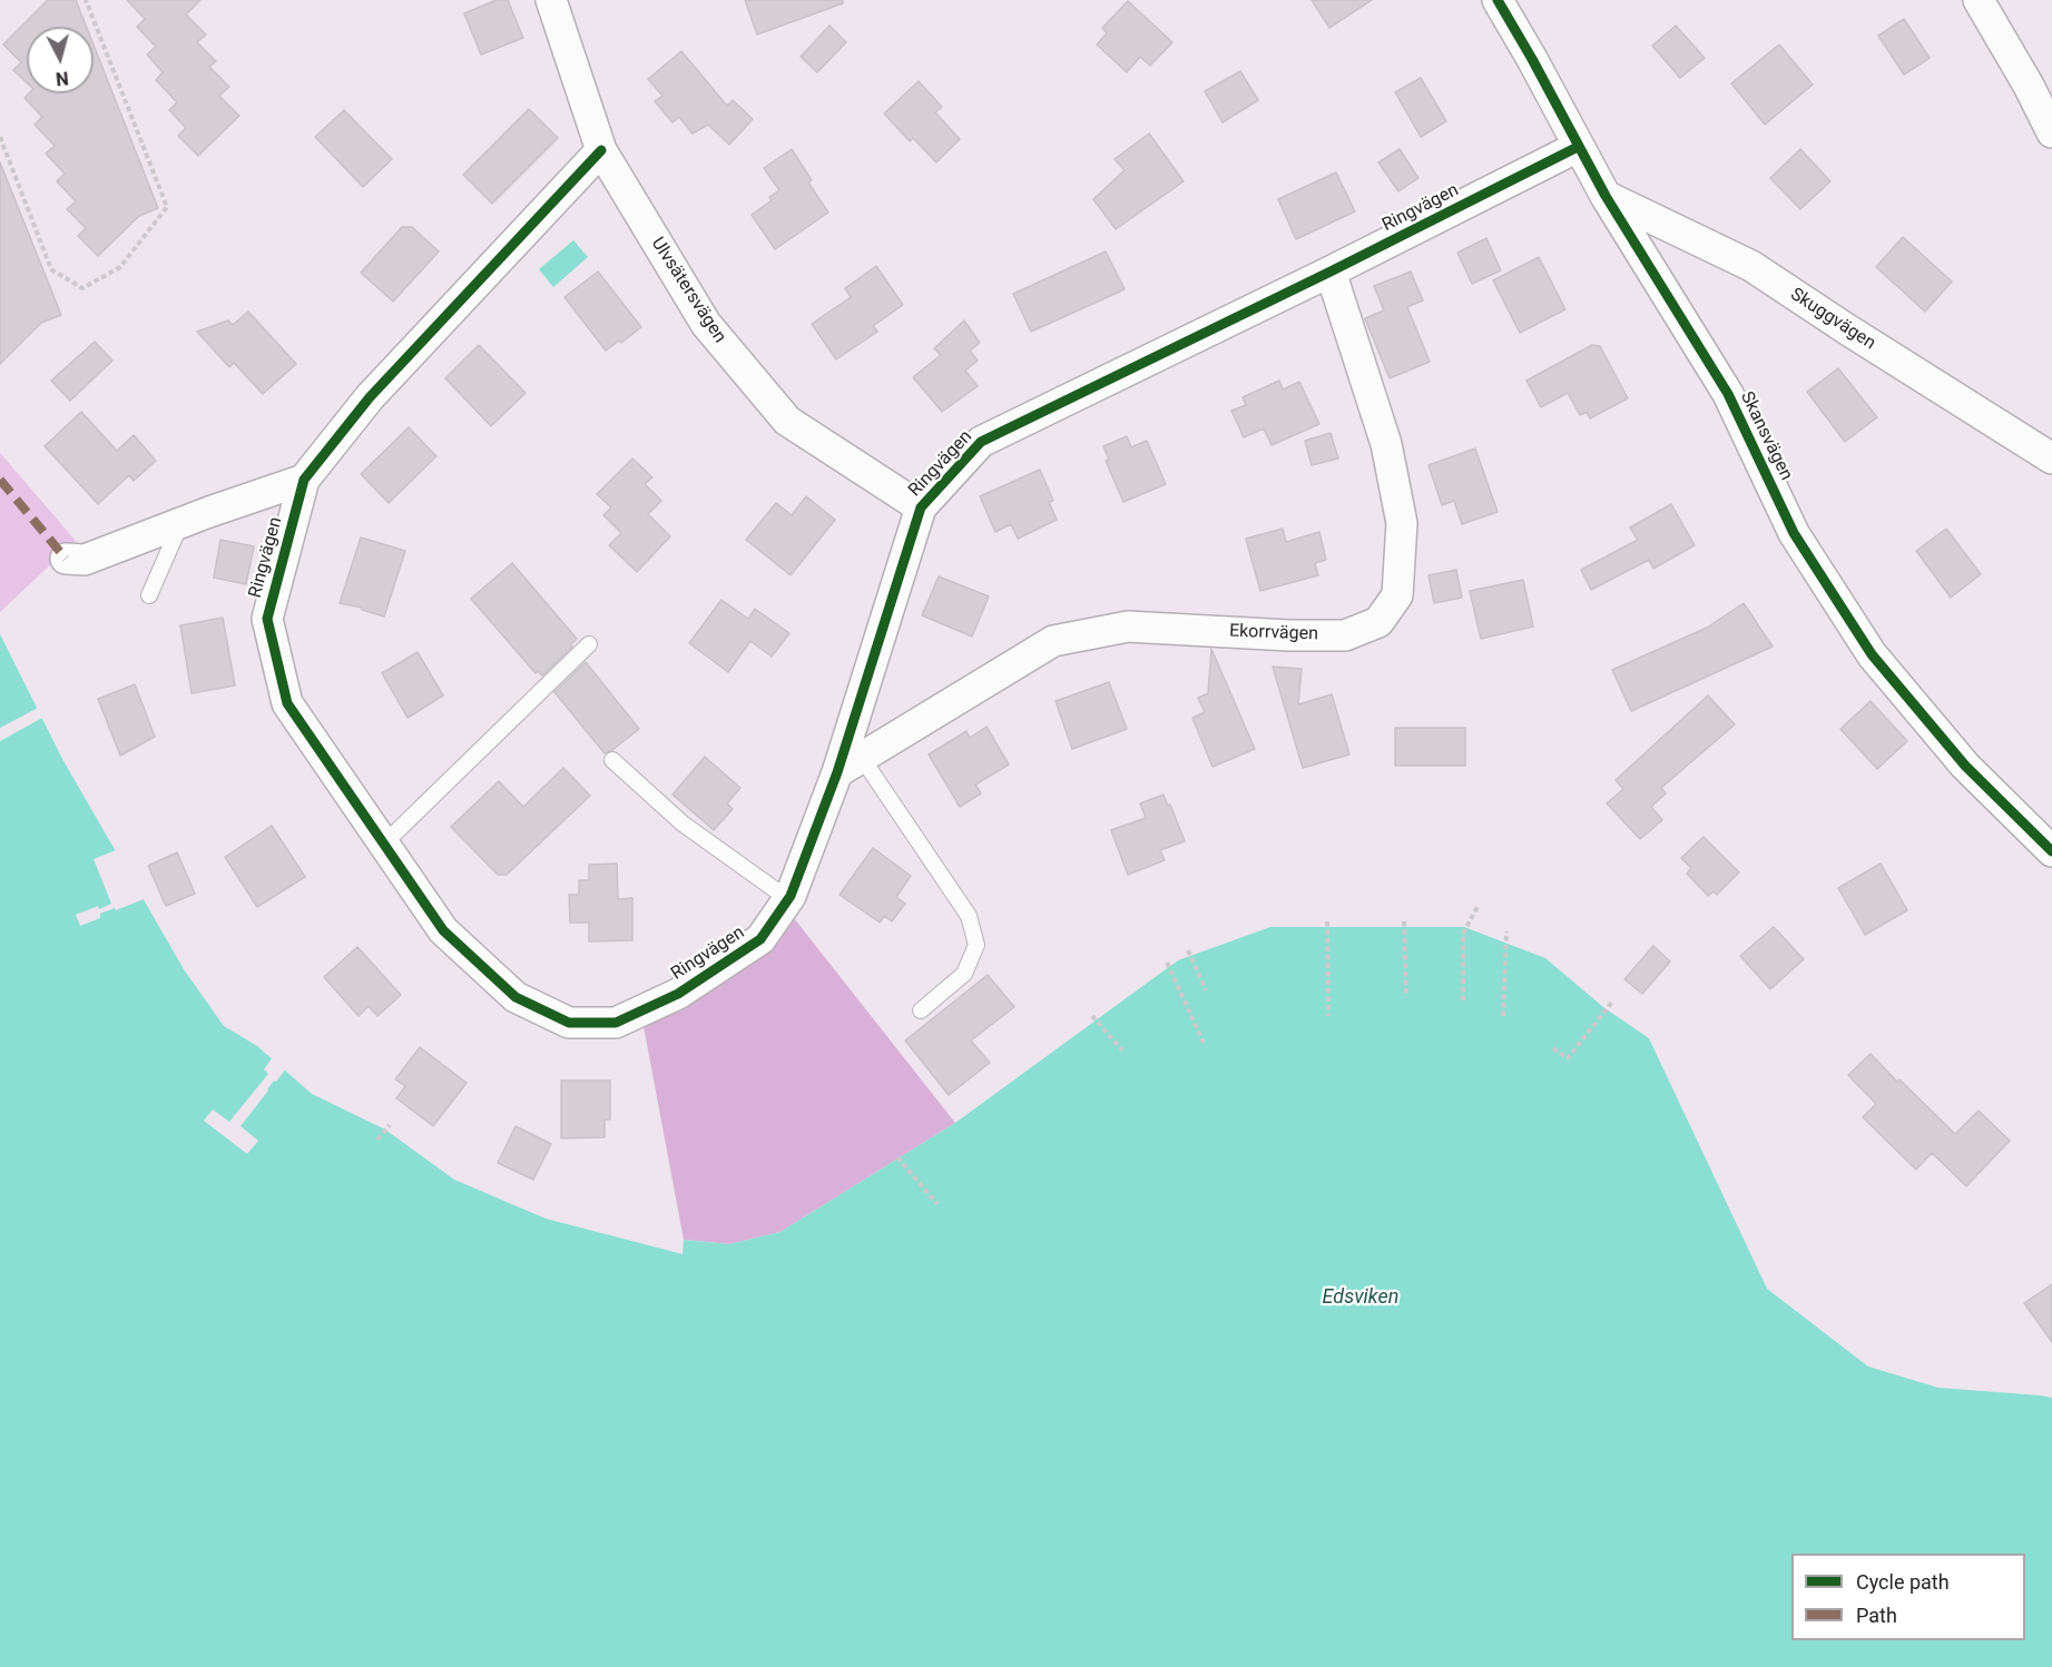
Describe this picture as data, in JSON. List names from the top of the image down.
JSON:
{
  "streets": {
    "street": [
      "Ringvägen",
      "Ulvsätersvägen",
      "Skuggvägen",
      "Skansvägen",
      "Ekorrvägen"
    ]
  },
  "crossings": [
    ["Ringvägen", "Ulvsätersvägen"],
    ["Ringvägen", "Skansvägen"],
    ["Ringvägen", "Ekorrvägen"],
    ["Skuggvägen", "Skansvägen"]
  ],
  "water": ["Edsviken"],
  "legend": ["Cycle path", "Path"],
  "north": "bottom"
}
